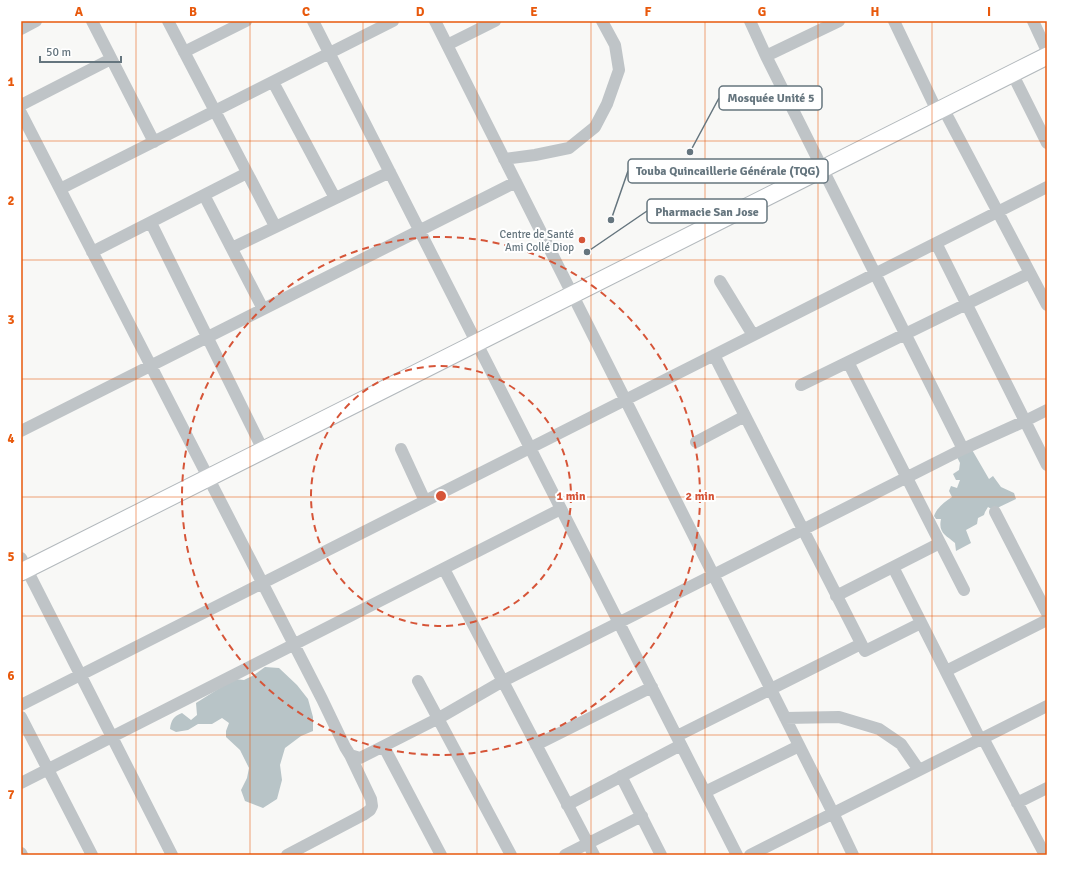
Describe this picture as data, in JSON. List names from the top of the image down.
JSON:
{
  "places": [
    "Mosquée Unité 5",
    "Touba Quincaillerie Générale (TQG)",
    "Centre de Santé Ami Collé Diop",
    "Pharmacie San Jose"
  ],
  "scale_bar": "50 m",
  "grid": {
    "columns": [
      "A",
      "B",
      "C",
      "D",
      "E",
      "F",
      "G",
      "H",
      "I"
    ],
    "rows": [
      "1",
      "2",
      "3",
      "4",
      "5",
      "6",
      "7"
    ]
  },
  "rings": ["1 min", "2 min"]
}
